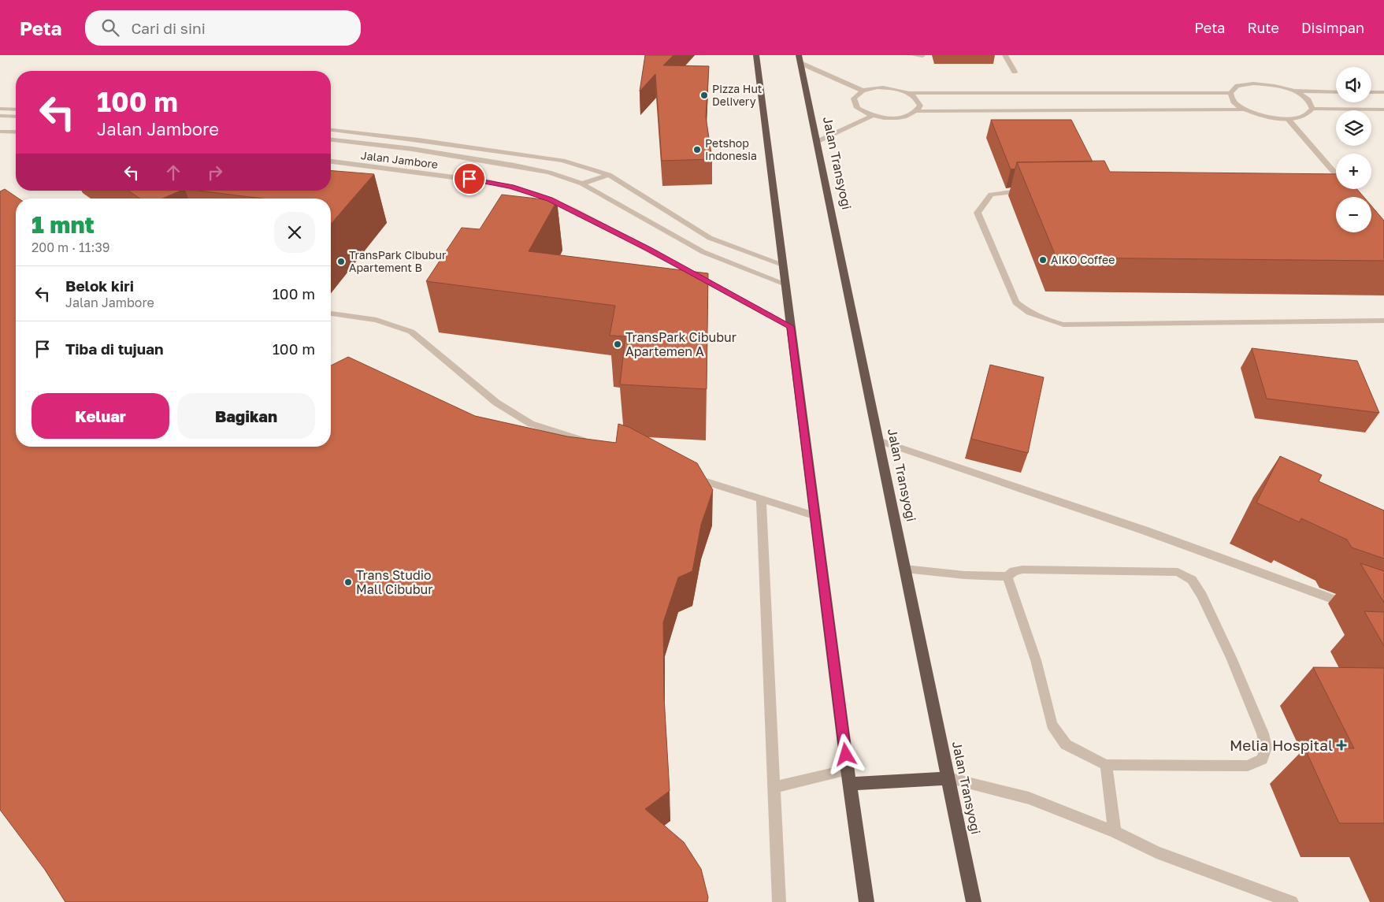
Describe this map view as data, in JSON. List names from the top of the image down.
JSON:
{
  "streets": {
    "highway": ["Jalan Transyogi"],
    "street": ["Jalan Jambore"]
  },
  "places": {
    "other": [
      "Pizza Hut Delivery",
      "Petshop Indonesia",
      "AIKO Coffee",
      "TransPark Cibubur Apartement B",
      "TransPark Cibubur Apartemen A",
      "Trans Studio Mall Cibubur"
    ],
    "health": ["Melia Hospital"]
  },
  "page": {
    "header": "Peta",
    "search": "Cari di sini",
    "nav": ["Peta", "Rute", "Disimpan"],
    "map_buttons": ["+", "−"],
    "turn": ["100 m", "Jalan Jambore"],
    "heading": ["1 mnt", "200 m · 11:39"],
    "list": [
      {
        "name": "Belok kiri",
        "note": "Jalan Jambore",
        "value": "100 m"
      },
      {
        "name": "Tiba di tujuan",
        "value": "100 m"
      }
    ],
    "buttons": ["Keluar", "Bagikan"]
  }
}
